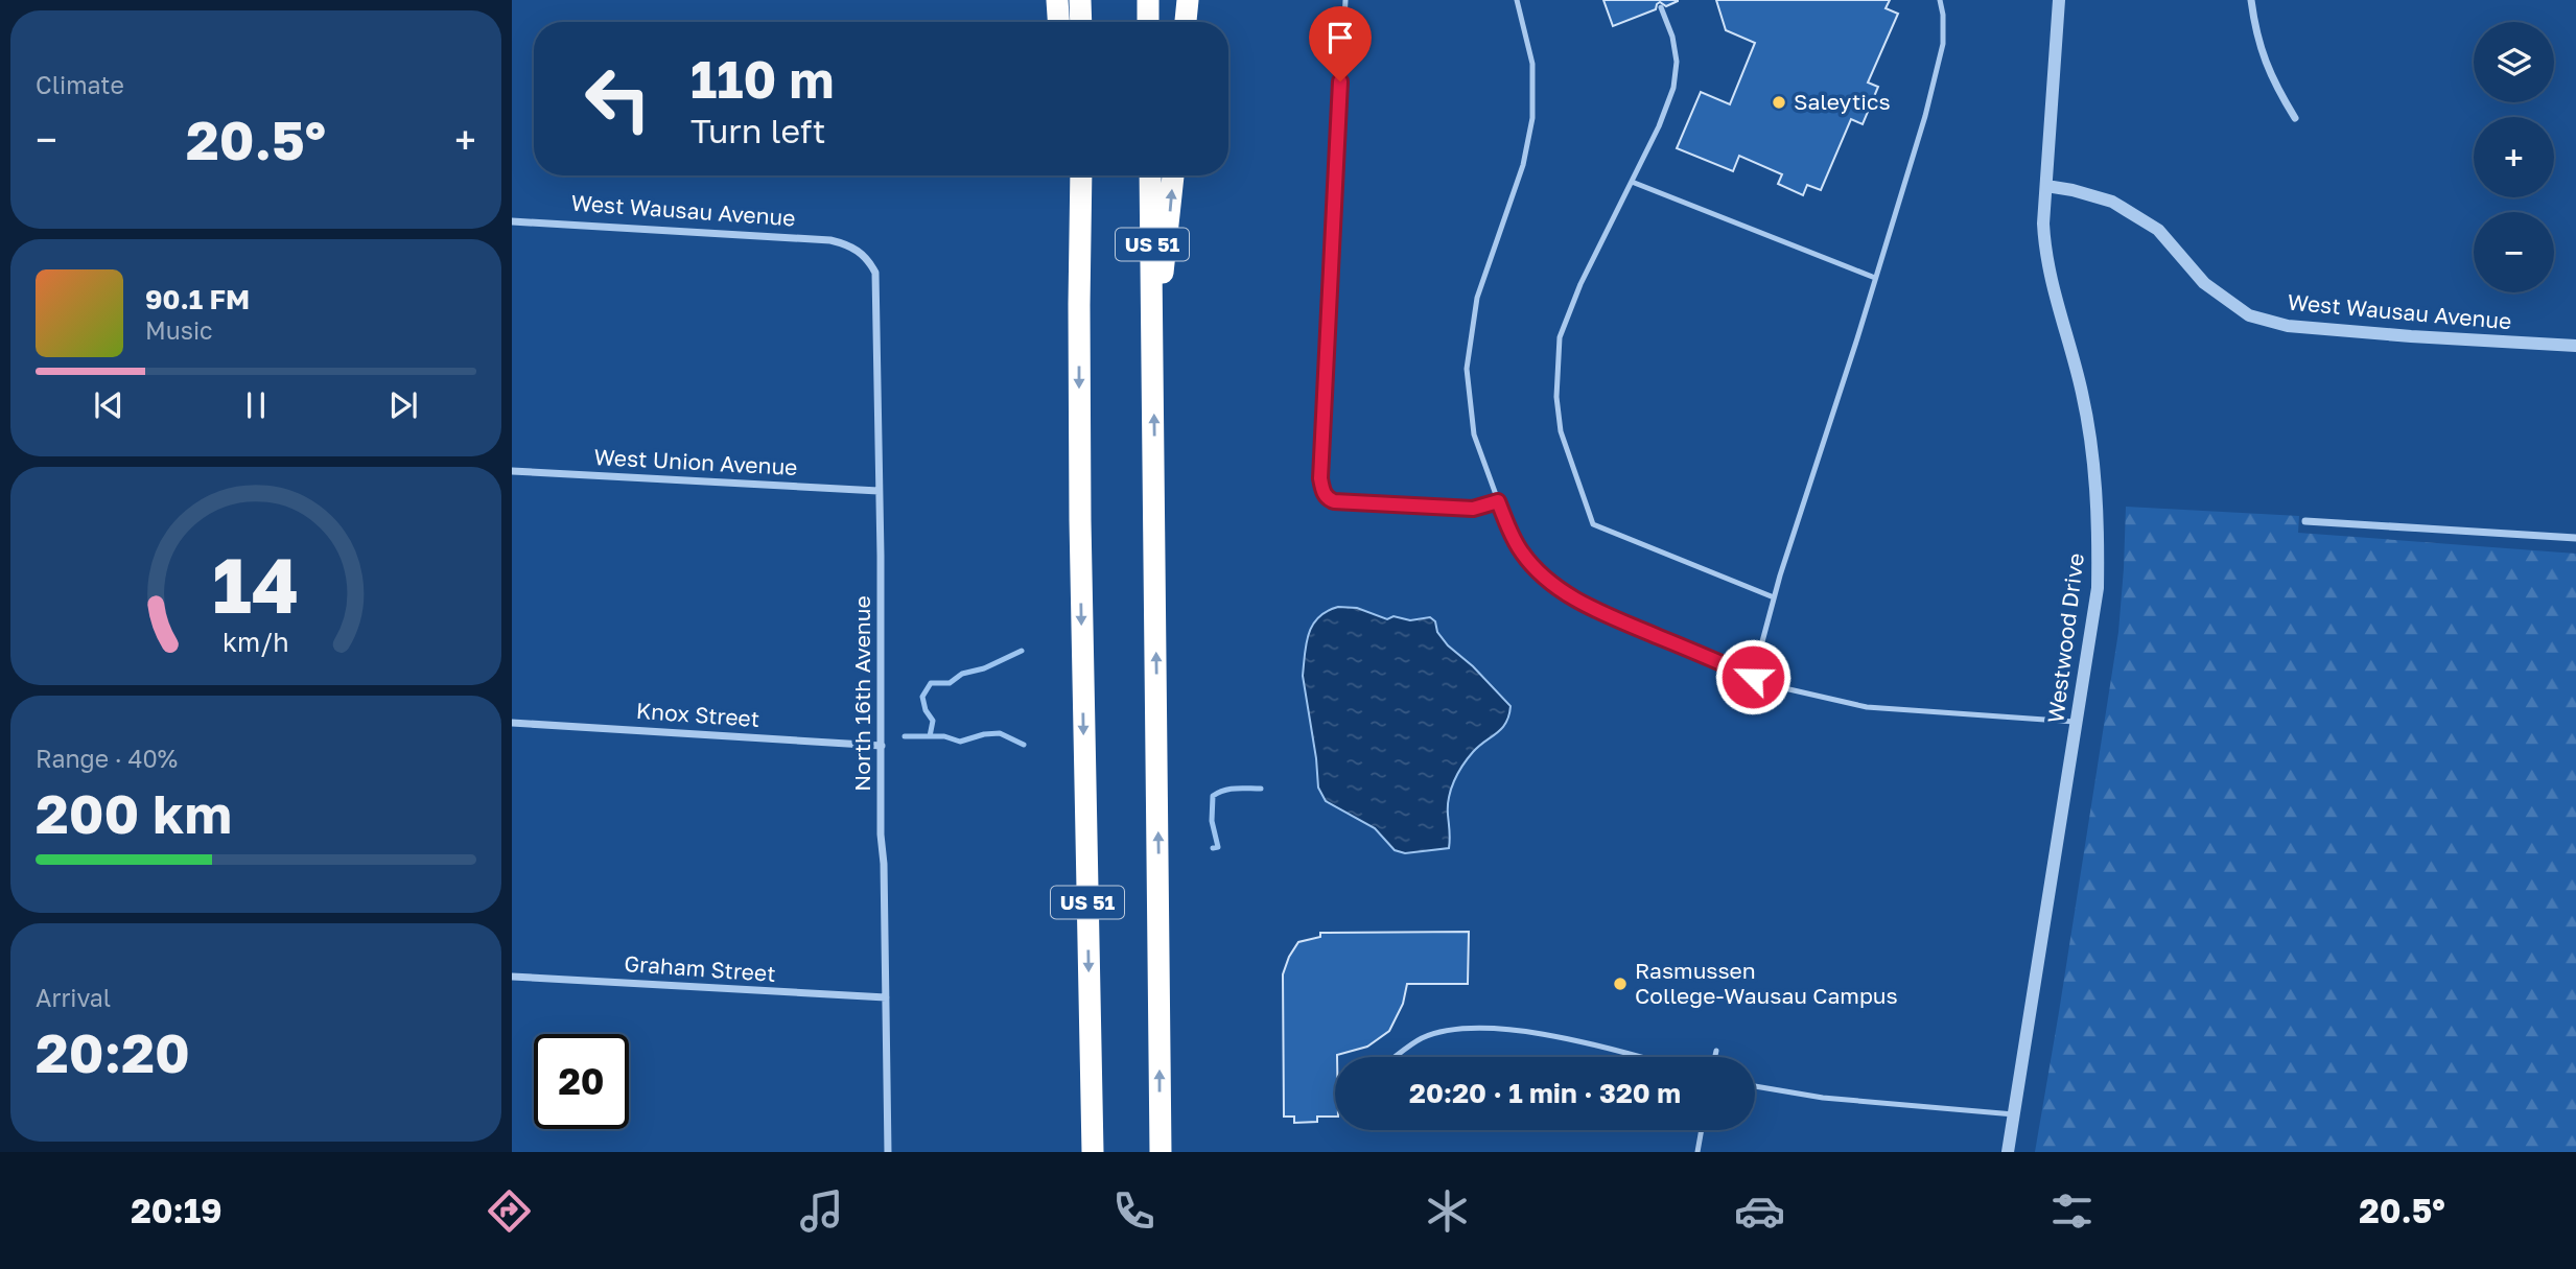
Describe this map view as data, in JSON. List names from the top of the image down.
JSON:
{
  "streets": {
    "highway": ["US 51"],
    "street": [
      "West Wausau Avenue",
      "West Union Avenue",
      "Westwood Drive",
      "North 16th Avenue",
      "Knox Street",
      "Graham Street"
    ]
  },
  "crossings": [
    ["West Wausau Avenue", "Westwood Drive"],
    ["West Wausau Avenue", "North 16th Avenue"],
    ["West Union Avenue", "North 16th Avenue"],
    ["North 16th Avenue", "Knox Street"],
    ["North 16th Avenue", "Graham Street"]
  ],
  "places": ["Saleytics", "Rasmussen College-Wausau Campus"],
  "page": {
    "tile": [
      "Climate",
      ["Range · 40%", "200 km"],
      ["Arrival", "20:20"]
    ],
    "map_buttons": ["+", "−"],
    "turn": ["110 m", "Turn left"],
    "heat": ["−", "20.5°", "+"],
    "song": ["90.1 FM", "Music"],
    "limit": "20",
    "trip": "20:20 · 1 min · 320 m",
    "tabs": ["20:19", "20.5°"],
    "gauge": ["14", "km/h"]
  }
}
